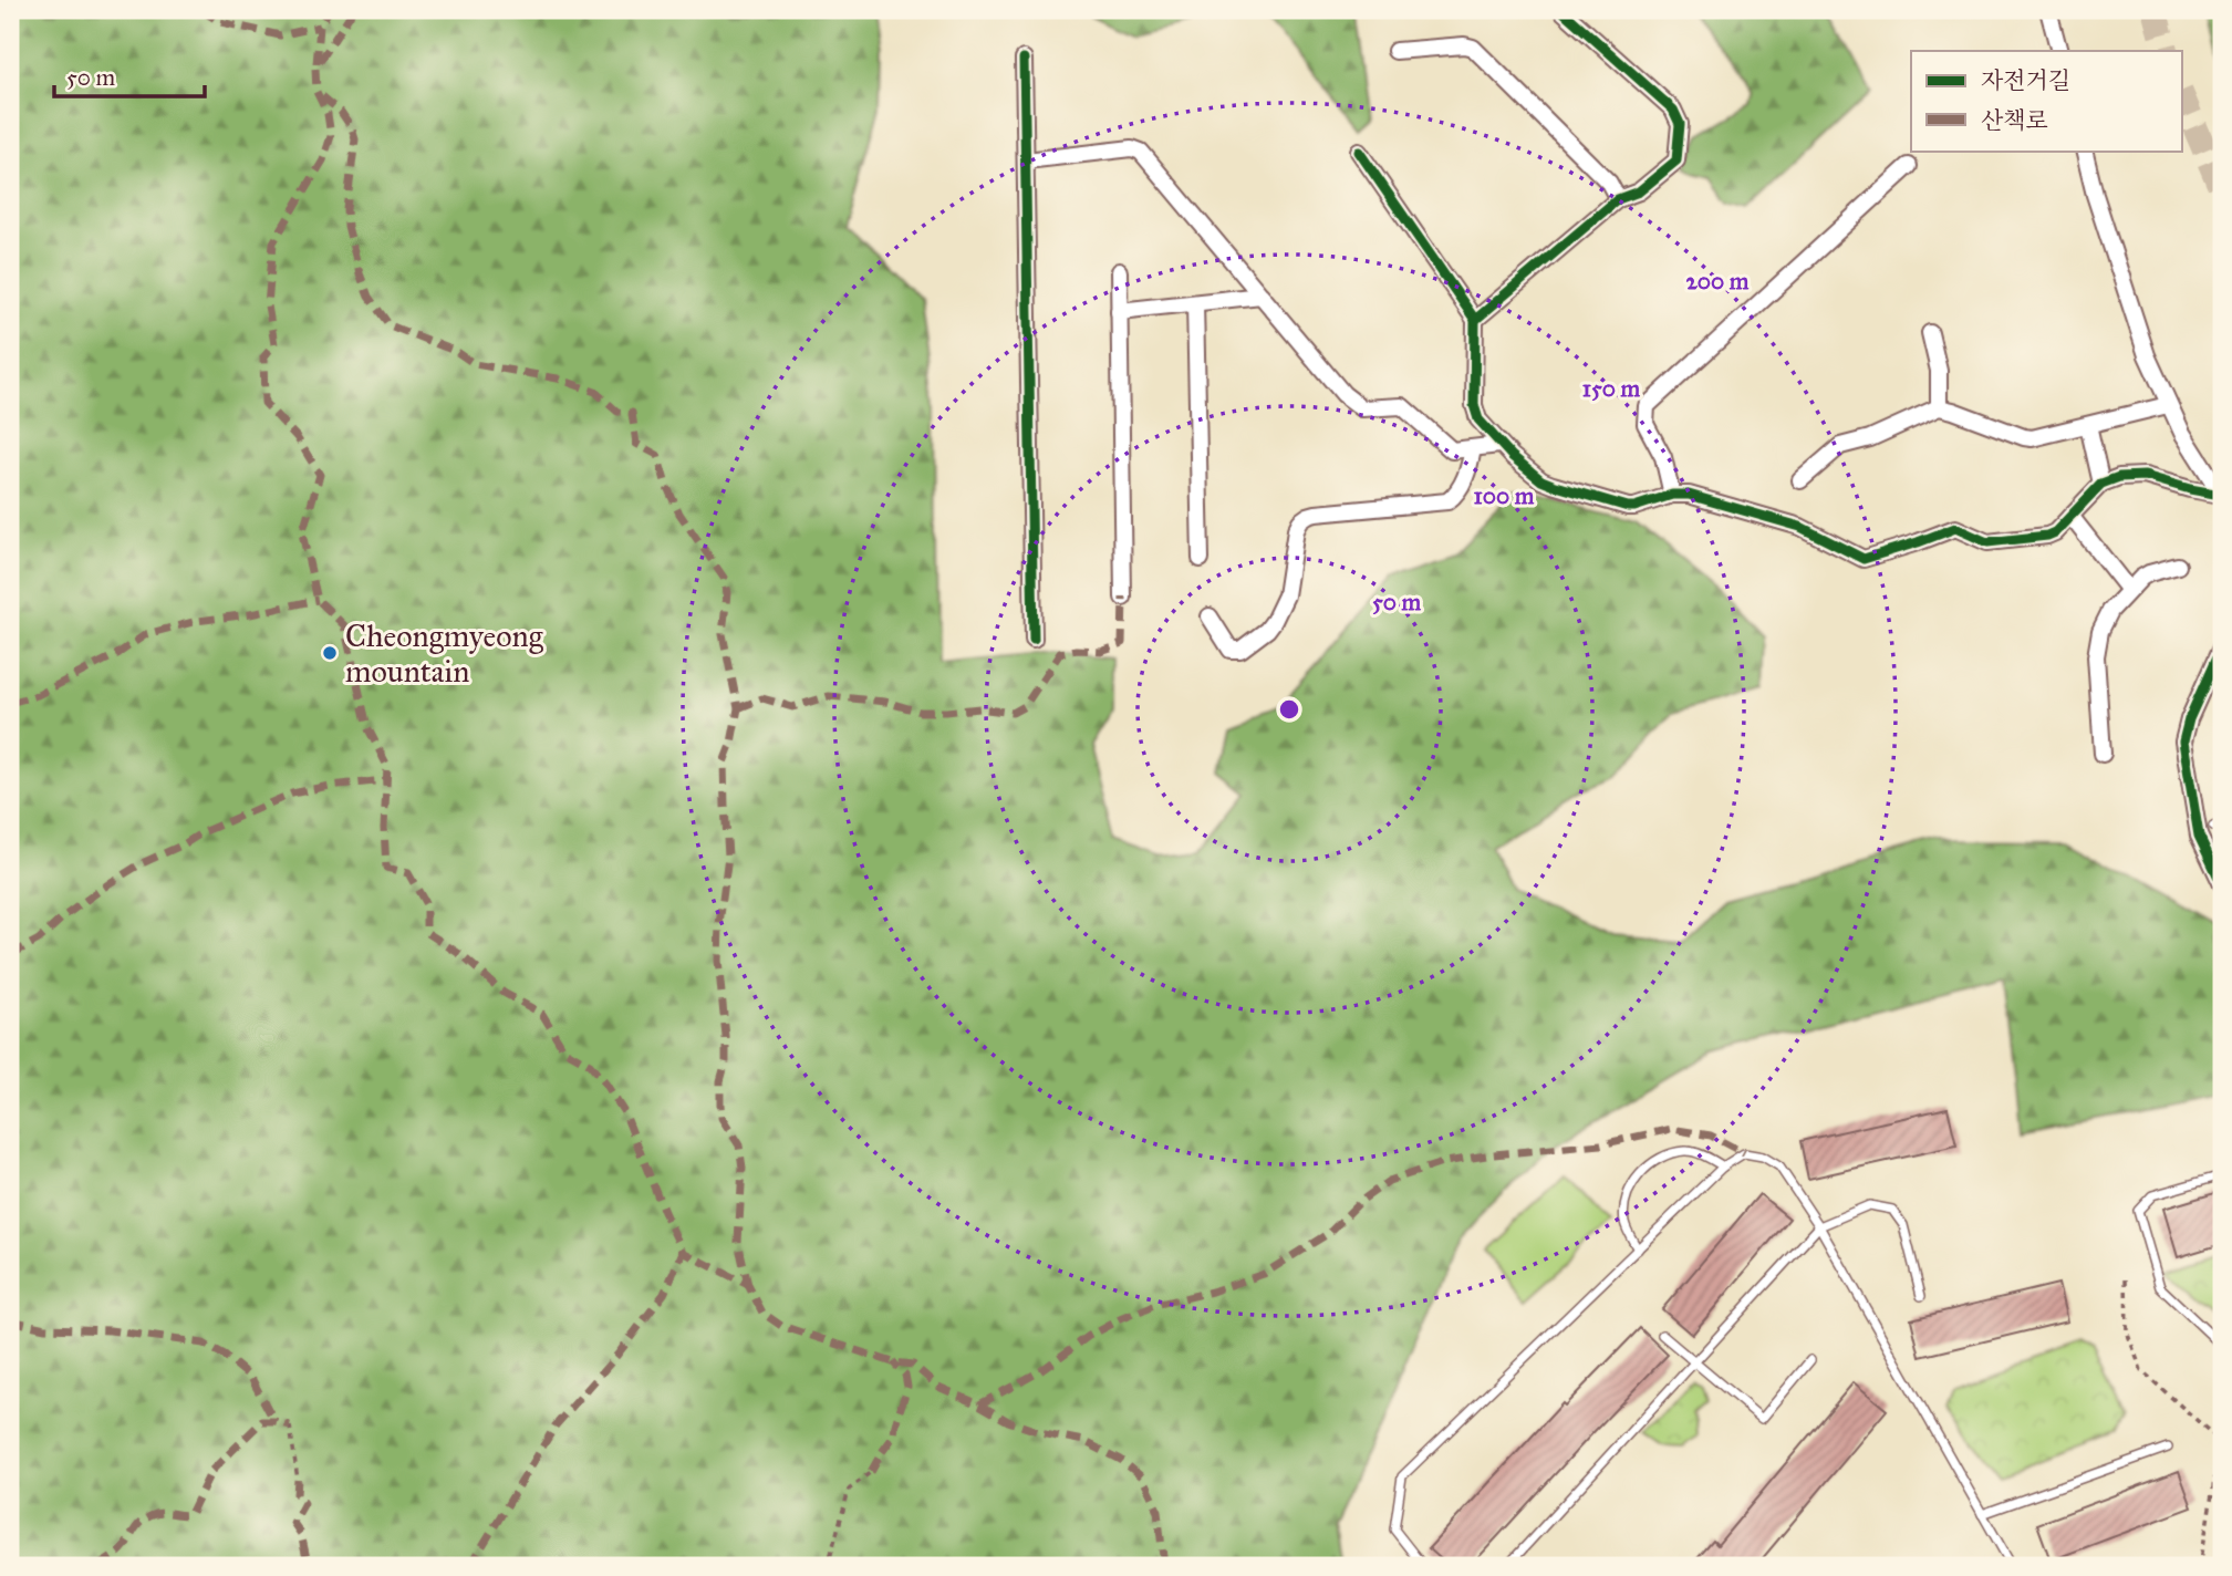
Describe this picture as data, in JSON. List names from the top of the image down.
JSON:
{
  "places": ["Cheongmyeong mountain"],
  "legend": ["자전거길", "산책로"],
  "scale_bar": "50 m",
  "rings": [
    "200 m",
    "150 m",
    "100 m",
    "50 m"
  ]
}
